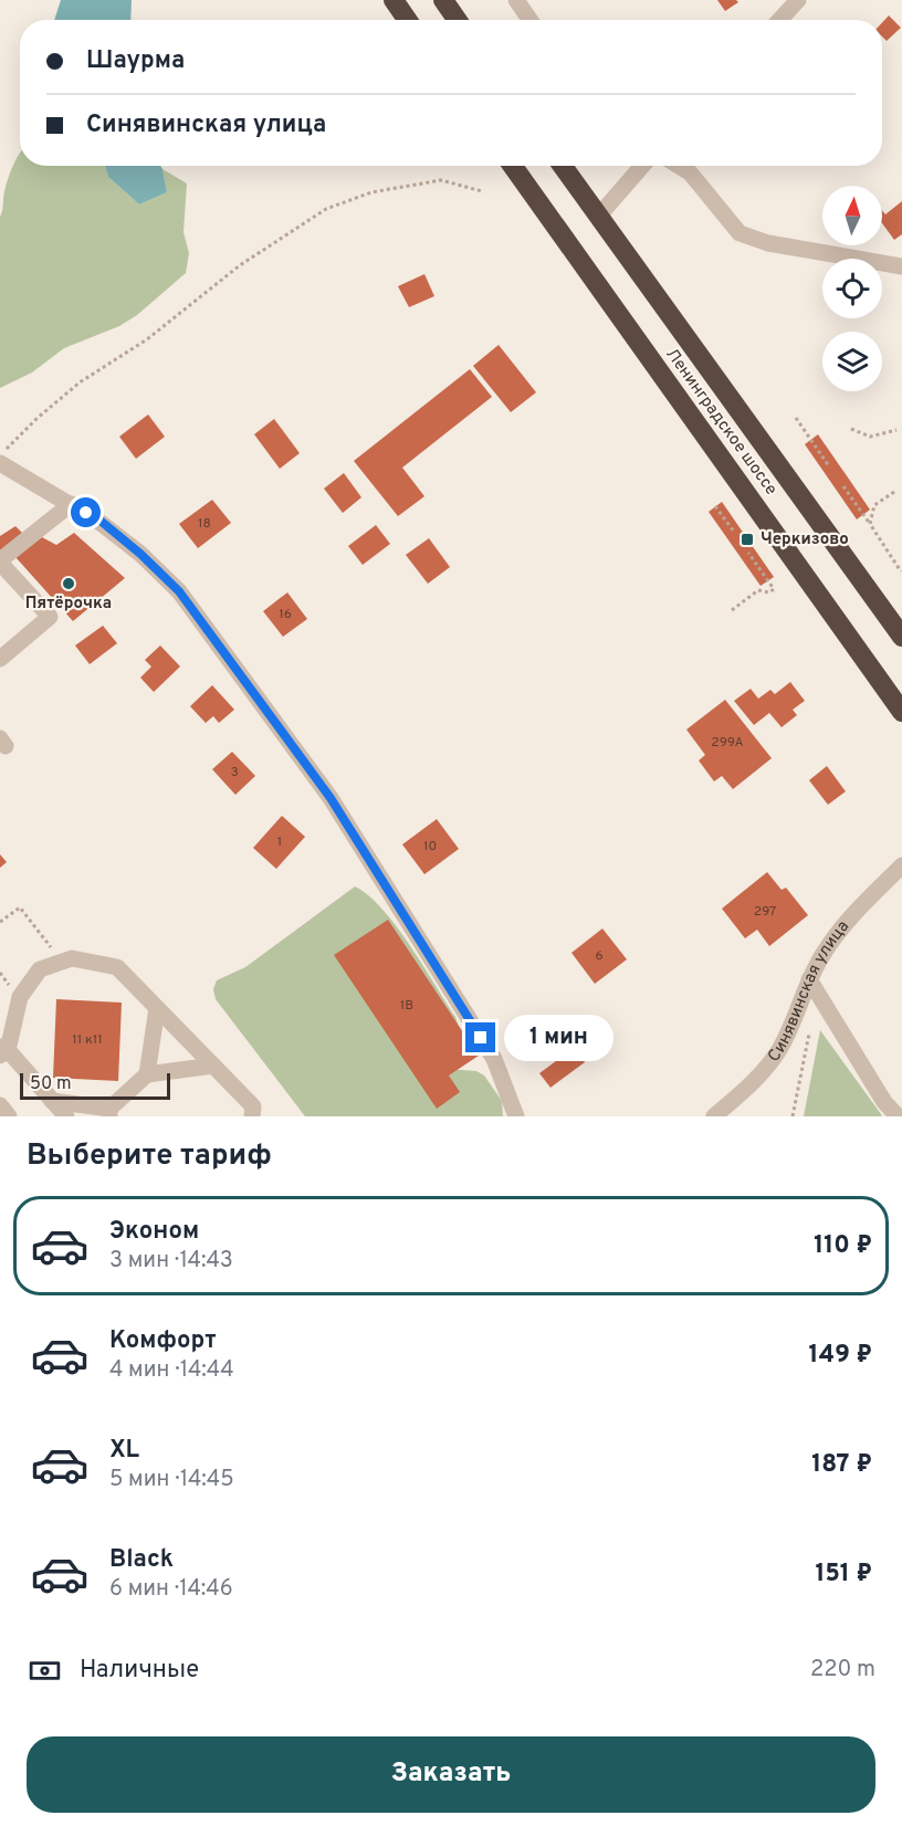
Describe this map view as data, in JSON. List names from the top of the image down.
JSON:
{
  "streets": {
    "highway": ["Ленинградское шоссе"],
    "street": ["Синявинская улица"]
  },
  "places": {
    "transit": ["Черкизово"],
    "other": ["Пятёрочка"]
  },
  "house_numbers": [
    "18",
    "16",
    "299А",
    "3",
    "1",
    "10",
    "297",
    "6",
    "1В",
    "11 к11"
  ],
  "scale_bar": "50 m",
  "north": "top",
  "page": {
    "banner": ["Шаурма", "Синявинская улица"],
    "bubble": "1 мин",
    "scale": "50 m",
    "heading": "Выберите тариф",
    "list": [
      {
        "name": "Эконом",
        "note": "3 мин · 14:43",
        "value": "110 ₽"
      },
      {
        "name": "Комфорт",
        "note": "4 мин · 14:44",
        "value": "149 ₽"
      },
      {
        "name": "XL",
        "note": "5 мин · 14:45",
        "value": "187 ₽"
      },
      {
        "name": "Black",
        "note": "6 мин · 14:46",
        "value": "151 ₽"
      }
    ],
    "pay": ["Наличные", "220 m"],
    "buttons": "Заказать"
  }
}
